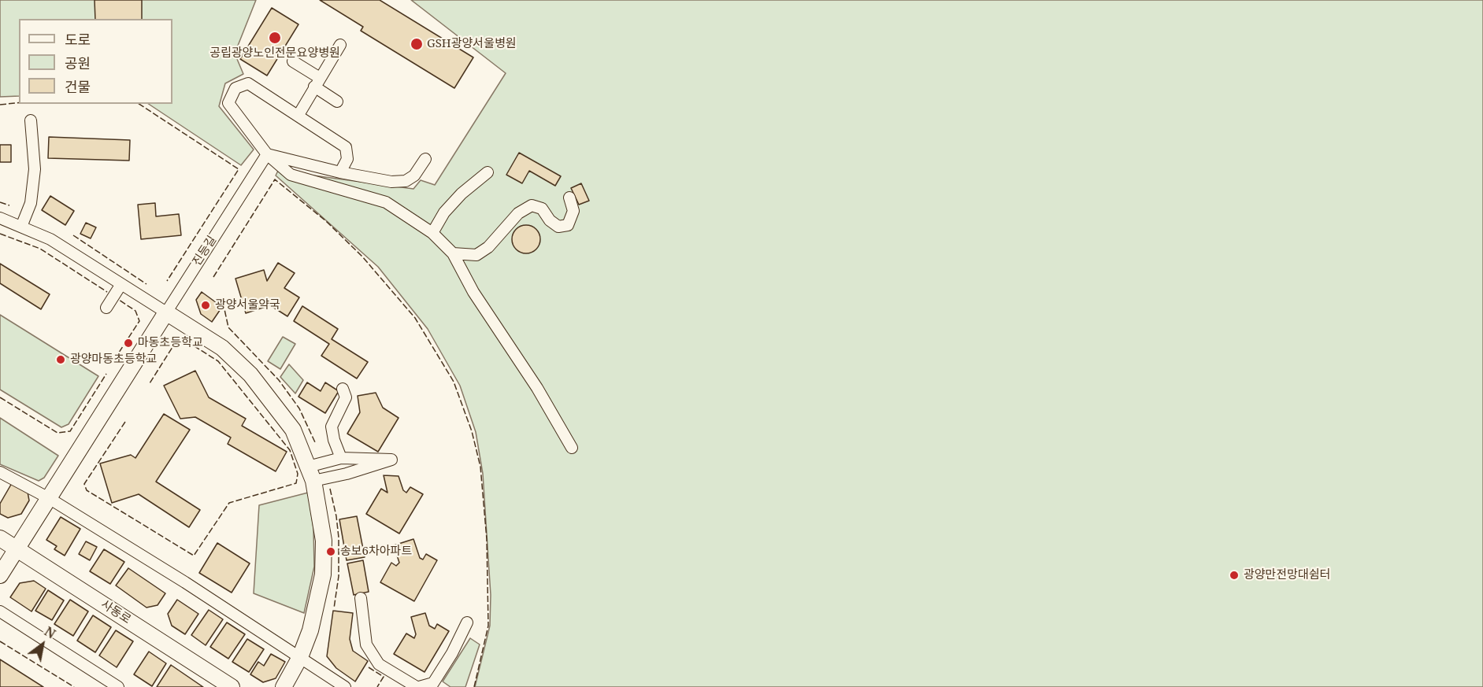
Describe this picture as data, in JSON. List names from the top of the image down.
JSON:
{
  "streets": {
    "street": ["진등길", "사동로"]
  },
  "crossings": [
    ["진등길", "사동로"]
  ],
  "places": [
    "공립광양노인전문요양병원",
    "GSH광양서울병원",
    "광양서울약국",
    "마동초등학교",
    "광양마동초등학교",
    "송보6차아파트",
    "광양만전망대쉼터"
  ],
  "legend": ["도로", "공원", "건물"],
  "north": "top right"
}
